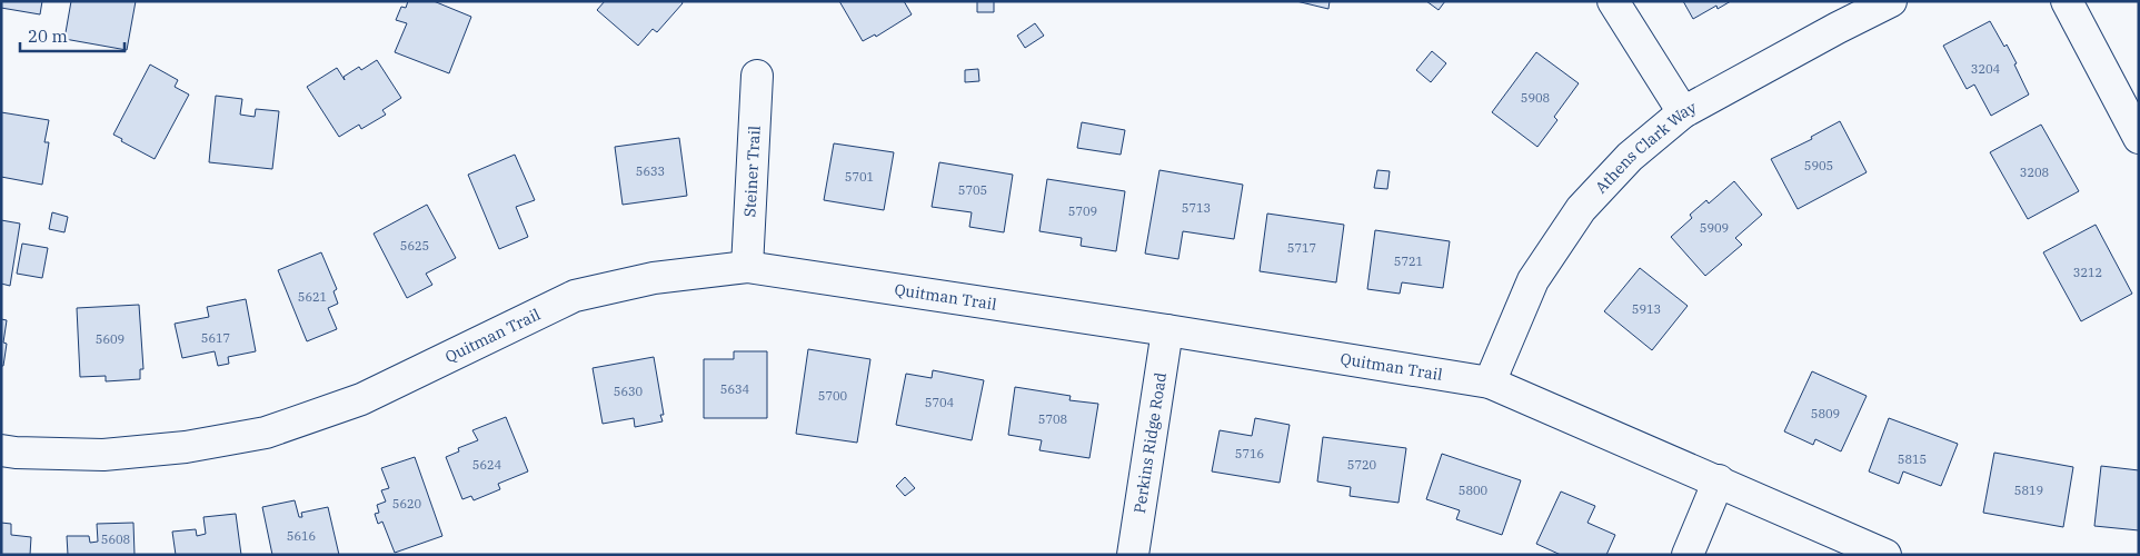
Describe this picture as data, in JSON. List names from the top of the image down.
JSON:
{
  "streets": {
    "street": [
      "Athens Clark Way",
      "Steiner Trail",
      "Quitman Trail",
      "Perkins Ridge Road"
    ]
  },
  "crossings": [
    ["Athens Clark Way", "Quitman Trail"],
    ["Steiner Trail", "Quitman Trail"],
    ["Quitman Trail", "Perkins Ridge Road"]
  ],
  "house_numbers": [
    "3204",
    "5908",
    "5905",
    "5633",
    "3208",
    "5701",
    "5705",
    "5713",
    "5709",
    "5909",
    "5625",
    "5717",
    "5721",
    "3212",
    "5621",
    "5913",
    "5617",
    "5609",
    "5634",
    "5630",
    "5700",
    "5704",
    "5809",
    "5708",
    "5716",
    "5815",
    "5624",
    "5720",
    "5800",
    "5819",
    "5620",
    "5616",
    "5608"
  ],
  "scale_bar": "20 m"
}
